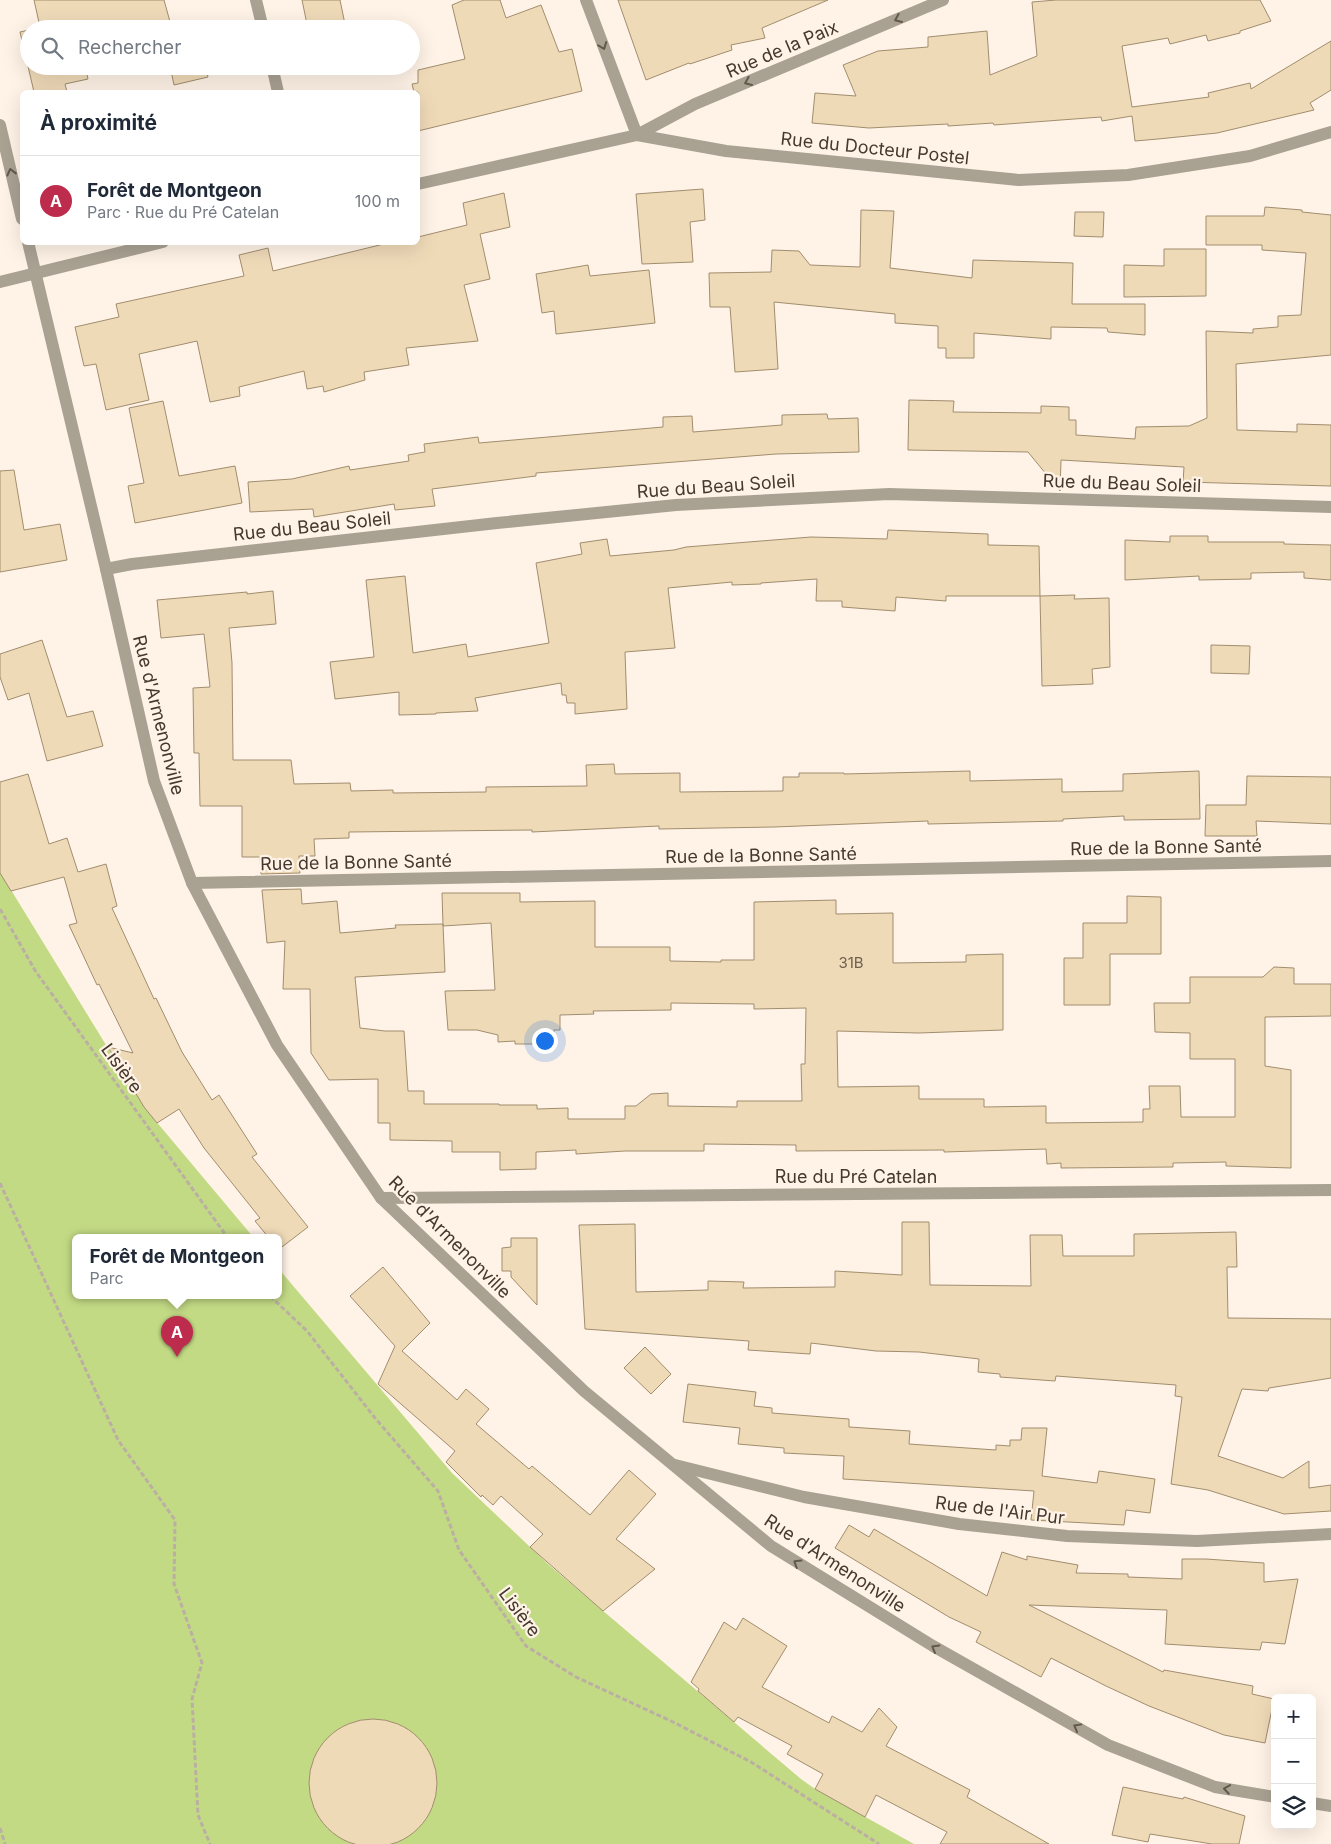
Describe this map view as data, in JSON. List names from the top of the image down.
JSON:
{
  "streets": {
    "street": [
      "Rue de la Paix",
      "Rue du Docteur Postel",
      "Rue du Beau Soleil",
      "Rue d'Armenonville",
      "Rue de la Bonne Santé",
      "Rue du Pré Catelan",
      "Rue de l'Air Pur"
    ],
    "path": ["Lisière"]
  },
  "crossings": [
    ["Rue de la Paix", "Rue du Docteur Postel"],
    ["Rue du Beau Soleil", "Rue d'Armenonville"],
    ["Rue d'Armenonville", "Rue de la Bonne Santé"],
    ["Rue d'Armenonville", "Rue du Pré Catelan"],
    ["Rue d'Armenonville", "Rue de l'Air Pur"]
  ],
  "one_way": ["Rue de la Paix"],
  "house_numbers": ["31B"],
  "page": {
    "search": "Rechercher",
    "heading": "À proximité",
    "list": [
      {
        "mark": "A",
        "name": "Forêt de Montgeon",
        "note": "Parc · Rue du Pré Catelan",
        "value": "100 m"
      }
    ],
    "popup": ["Forêt de Montgeon", "Parc"],
    "pins": "A",
    "map_buttons": ["+", "−"]
  }
}
